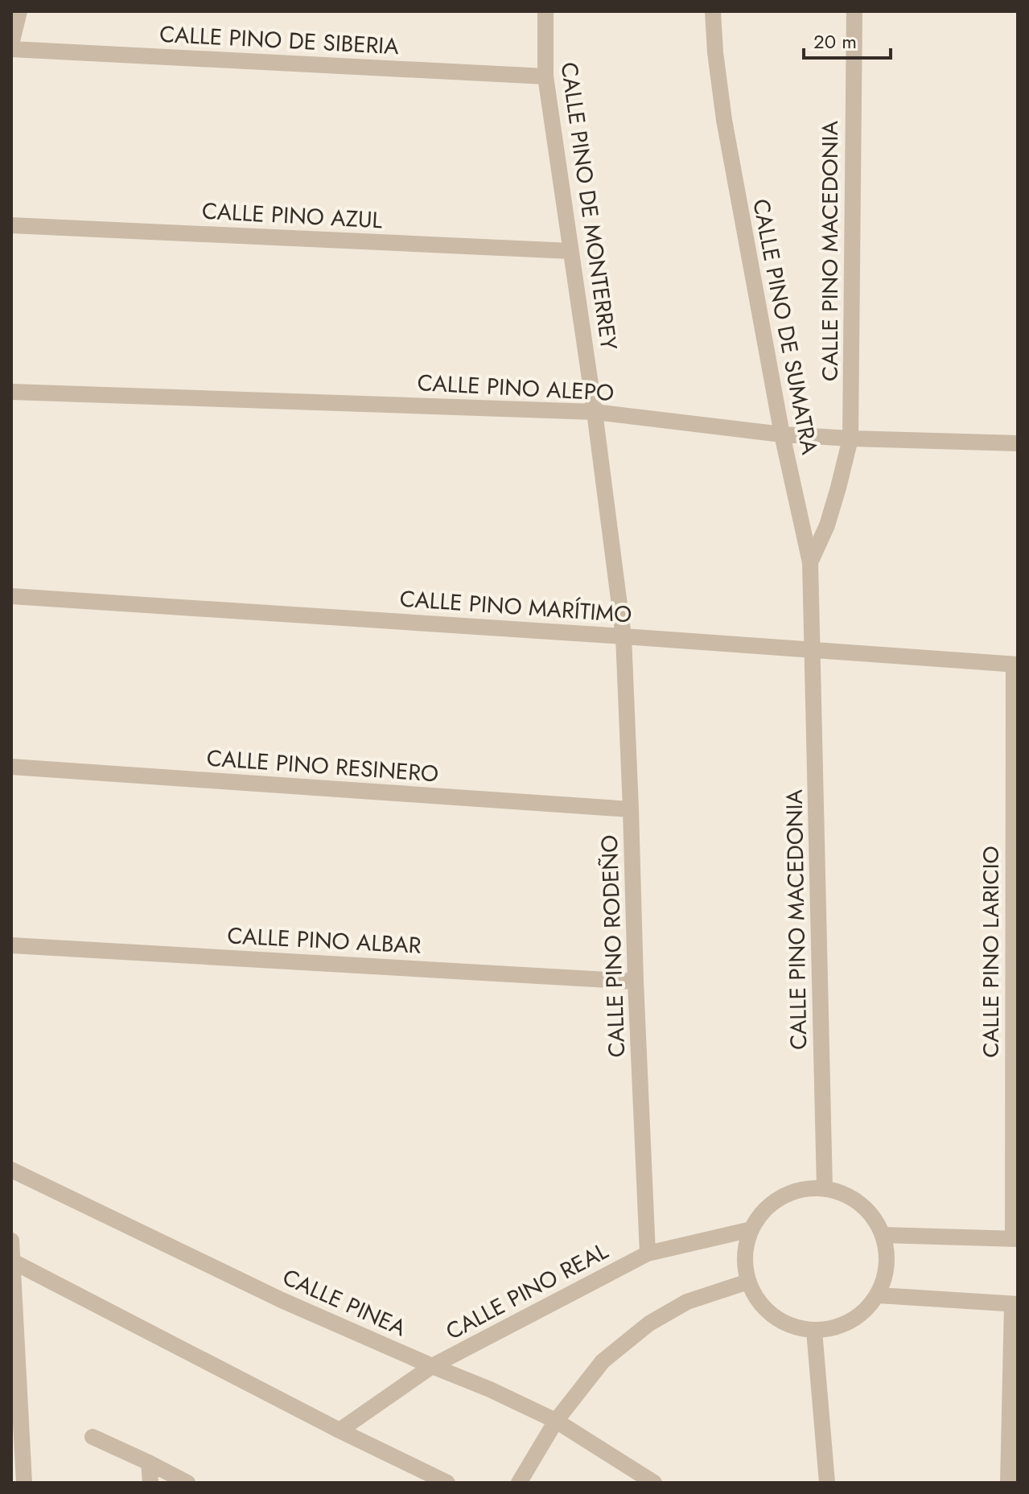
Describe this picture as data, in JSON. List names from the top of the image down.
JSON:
{
  "streets": {
    "street": [
      "CALLE PINO DE SIBERIA",
      "CALLE PINO DE MONTERREY",
      "CALLE PINO AZUL",
      "CALLE PINO MACEDONIA",
      "CALLE PINO DE SUMATRA",
      "CALLE PINO ALEPO",
      "CALLE PINO MARÍTIMO",
      "CALLE PINO RESINERO",
      "CALLE PINO ALBAR",
      "CALLE PINO RODEÑO",
      "CALLE PINO LARICIO",
      "CALLE PINO REAL",
      "CALLE PINEA"
    ]
  },
  "crossings": [
    ["CALLE PINO DE SIBERIA", "CALLE PINO DE MONTERREY"],
    ["CALLE PINO DE MONTERREY", "CALLE PINO AZUL"],
    ["CALLE PINO DE MONTERREY", "CALLE PINO ALEPO"],
    ["CALLE PINO DE MONTERREY", "CALLE PINO MARÍTIMO"],
    ["CALLE PINO DE MONTERREY", "CALLE PINO RODEÑO"],
    ["CALLE PINO MACEDONIA", "CALLE PINO DE SUMATRA"],
    ["CALLE PINO MACEDONIA", "CALLE PINO ALEPO"],
    ["CALLE PINO MACEDONIA", "CALLE PINO MARÍTIMO"],
    ["CALLE PINO MACEDONIA", "CALLE PINO REAL"],
    ["CALLE PINO DE SUMATRA", "CALLE PINO ALEPO"],
    ["CALLE PINO DE SUMATRA", "CALLE PINO MARÍTIMO"],
    ["CALLE PINO MARÍTIMO", "CALLE PINO RODEÑO"],
    ["CALLE PINO MARÍTIMO", "CALLE PINO LARICIO"],
    ["CALLE PINO RESINERO", "CALLE PINO RODEÑO"],
    ["CALLE PINO ALBAR", "CALLE PINO RODEÑO"],
    ["CALLE PINO RODEÑO", "CALLE PINO REAL"],
    ["CALLE PINO REAL", "CALLE PINEA"]
  ],
  "scale_bar": "20 m"
}
